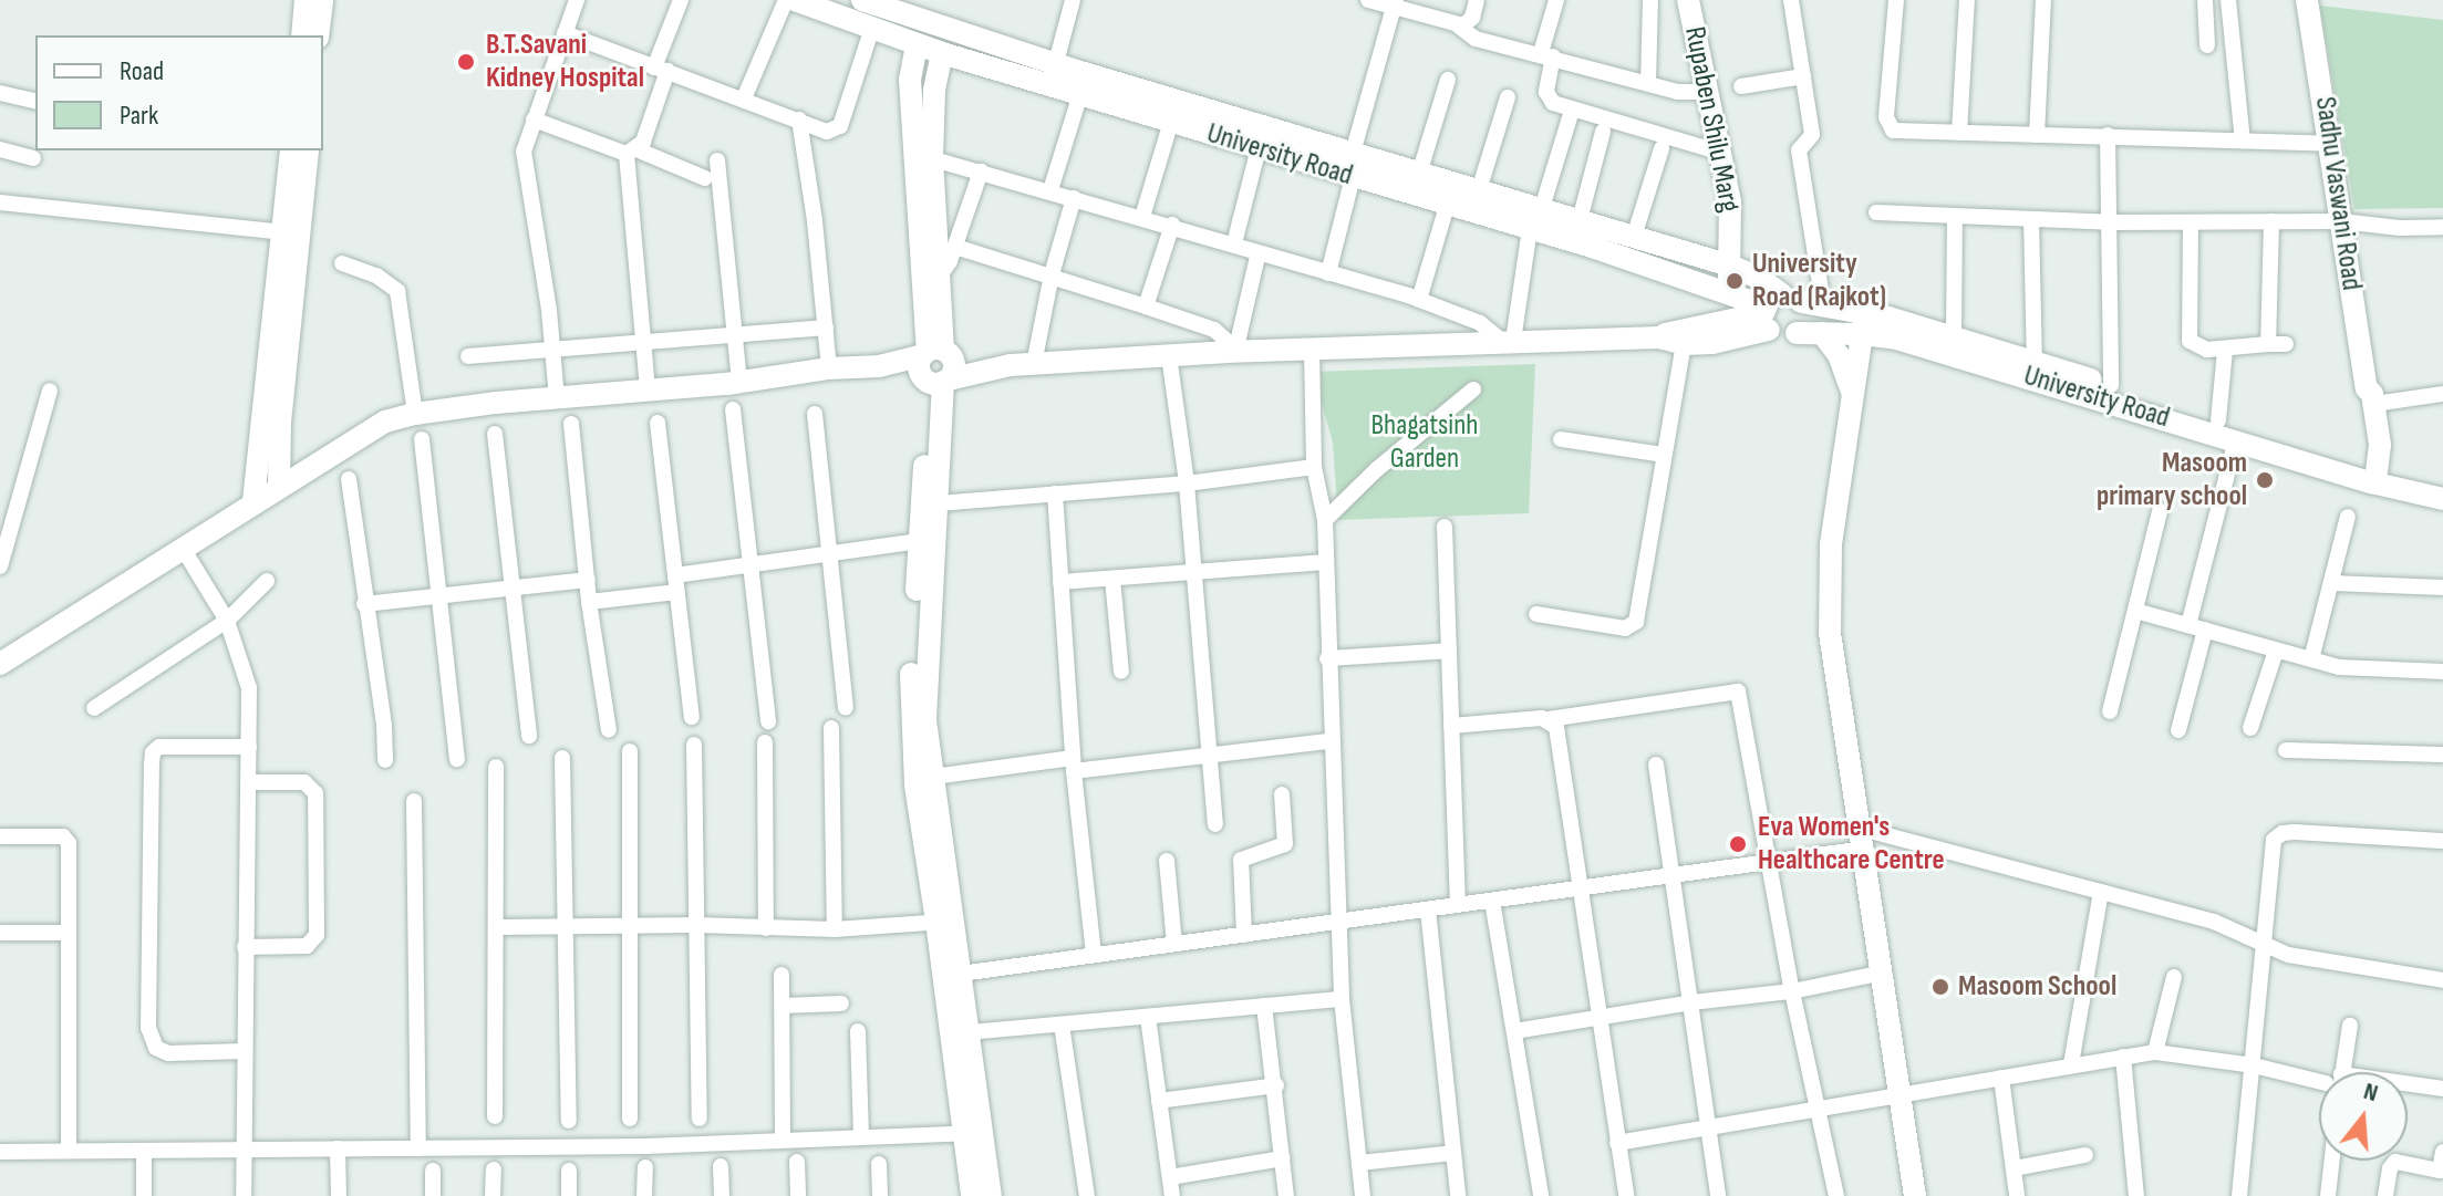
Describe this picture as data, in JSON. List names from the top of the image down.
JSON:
{
  "streets": {
    "street": ["Rupaben Shilu Marg", "University Road", "Sadhu Vaswani Road"]
  },
  "crossings": [
    ["Rupaben Shilu Marg", "University Road"],
    ["University Road", "Sadhu Vaswani Road"]
  ],
  "parks": ["Bhagatsinh Garden"],
  "places": [
    "B.T.Savani Kidney Hospital",
    "University Road (Rajkot)",
    "Masoom primary school",
    "Eva Women's Healthcare Centre",
    "Masoom School"
  ],
  "legend": ["Road", "Park"],
  "north": "top"
}
